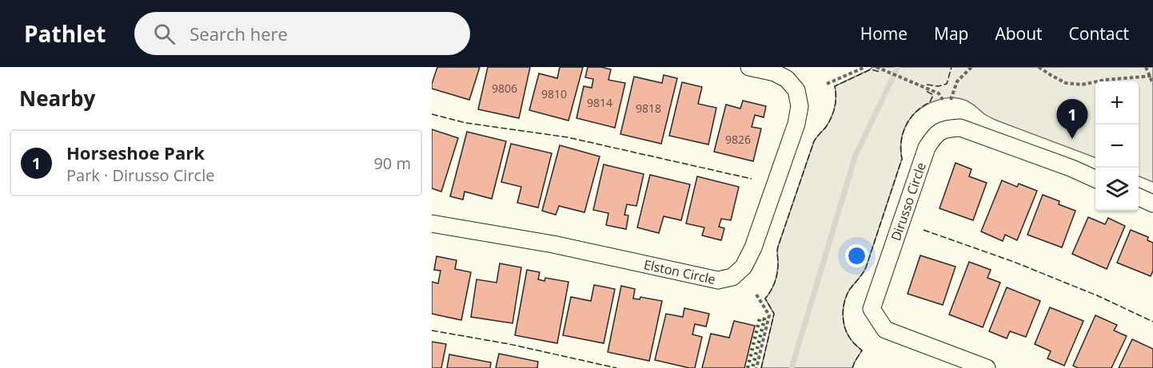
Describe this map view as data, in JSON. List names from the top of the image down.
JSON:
{
  "streets": {
    "street": ["Dirusso Circle", "Elston Circle"]
  },
  "house_numbers": [
    "9806",
    "9810",
    "9814",
    "9818",
    "9826"
  ],
  "page": {
    "header": "Pathlet",
    "search": "Search here",
    "nav": [
      "Home",
      "Map",
      "About",
      "Contact"
    ],
    "heading": "Nearby",
    "map_buttons": ["+", "−"],
    "pins": "1",
    "list": [
      {
        "mark": "1",
        "name": "Horseshoe Park",
        "note": "Park · Dirusso Circle",
        "value": "90 m"
      }
    ]
  }
}
